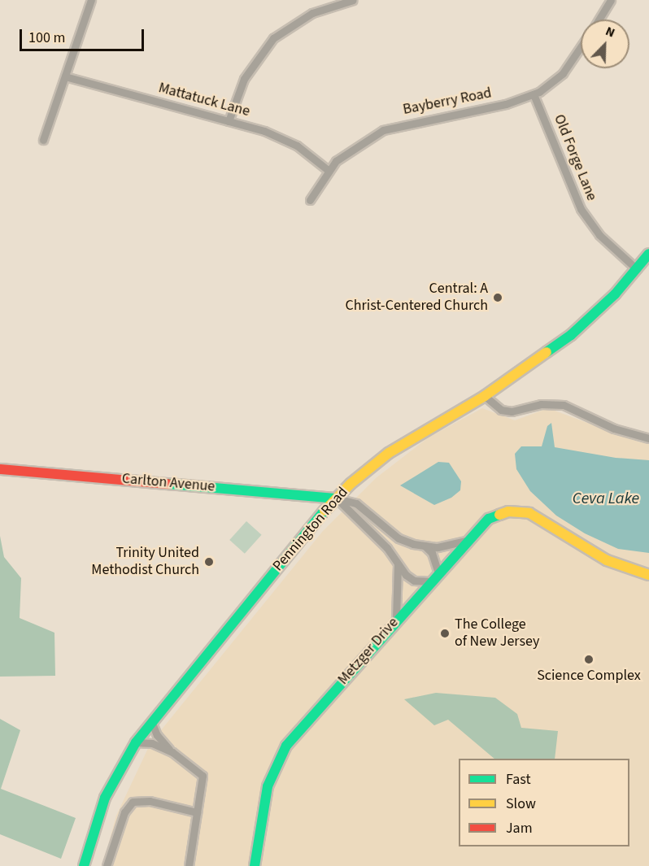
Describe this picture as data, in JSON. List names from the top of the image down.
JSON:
{
  "streets": {
    "street": [
      "Mattatuck Lane",
      "Bayberry Road",
      "Old Forge Lane",
      "Carlton Avenue",
      "Pennington Road",
      "Metzger Drive"
    ]
  },
  "crossings": [
    ["Mattatuck Lane", "Bayberry Road"],
    ["Bayberry Road", "Old Forge Lane"],
    ["Old Forge Lane", "Pennington Road"],
    ["Carlton Avenue", "Pennington Road"]
  ],
  "water": ["Ceva Lake"],
  "places": [
    "Central: A Christ-Centered Church",
    "Trinity United Methodist Church",
    "The College of New Jersey",
    "Science Complex"
  ],
  "legend": ["Fast", "Slow", "Jam"],
  "scale_bar": "100 m",
  "north": "top right"
}
